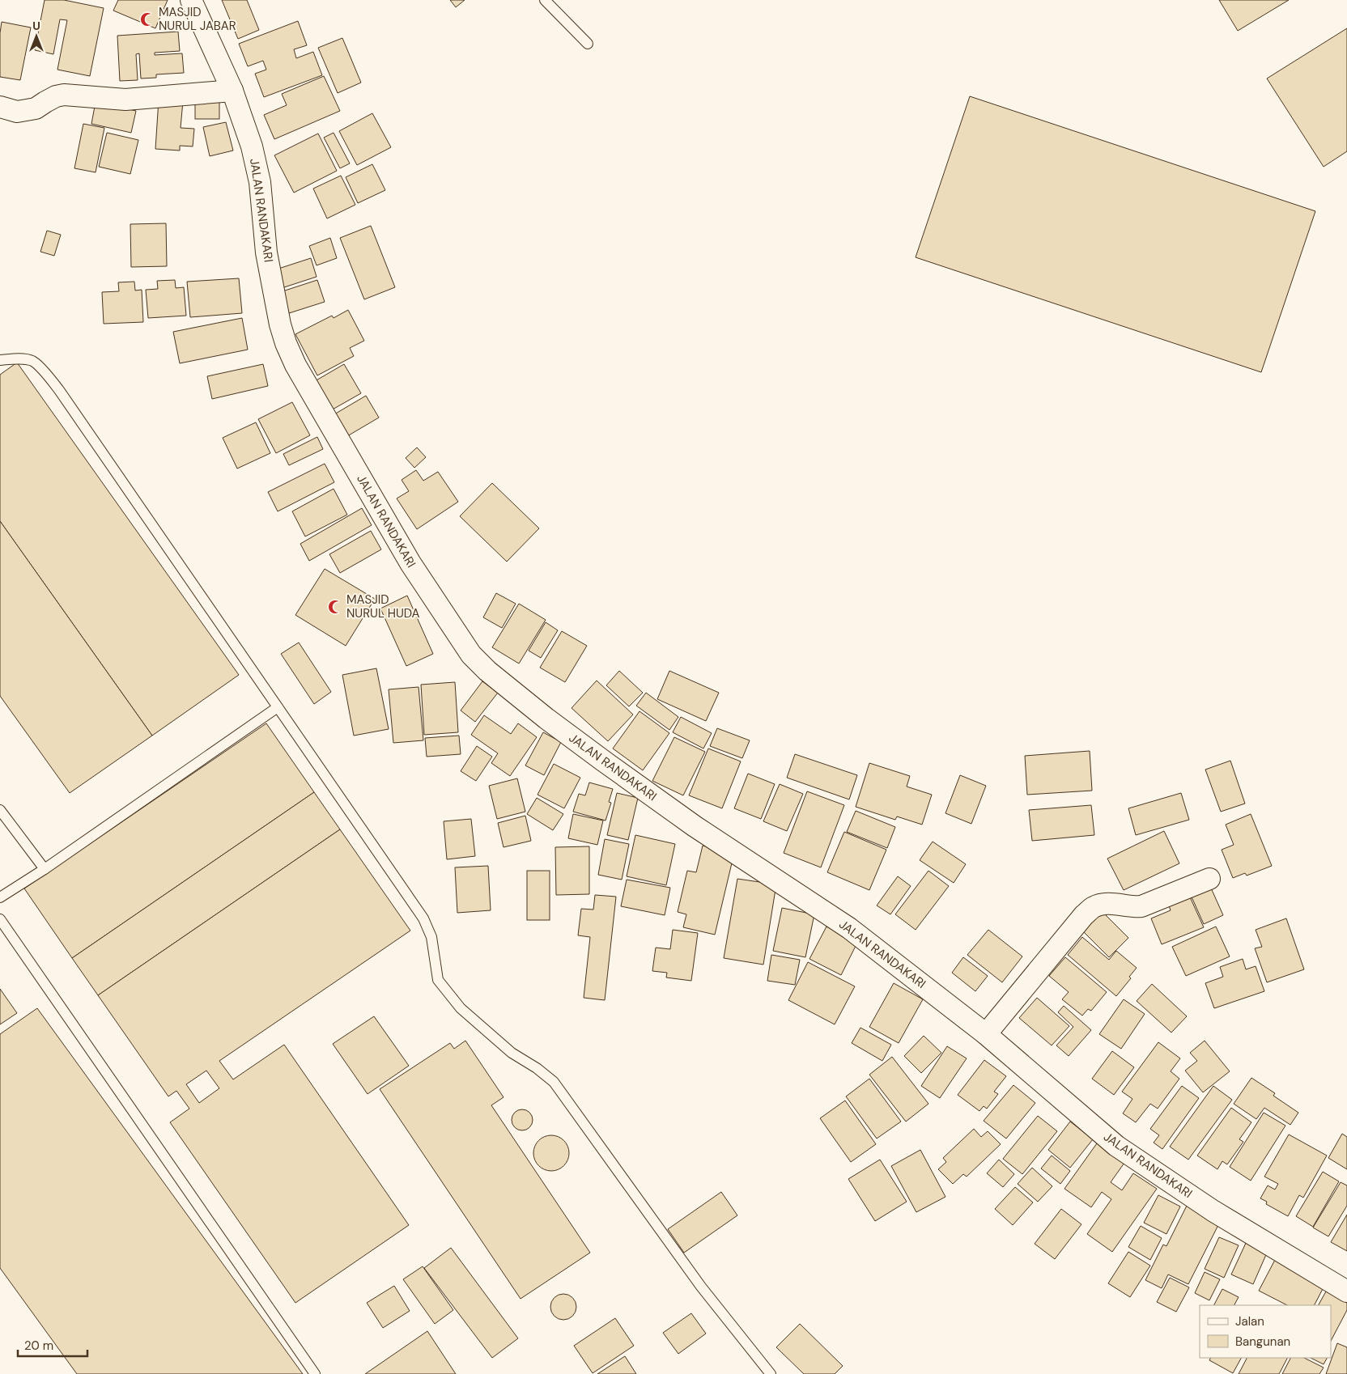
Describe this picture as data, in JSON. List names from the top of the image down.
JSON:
{
  "streets": {
    "street": ["JALAN RANDAKARI"]
  },
  "places": {
    "mosque": ["MASJID NURUL JABAR", "MASJID NURUL HUDA"]
  },
  "legend": ["Jalan", "Bangunan"],
  "scale_bar": "20 m",
  "north": "top"
}
